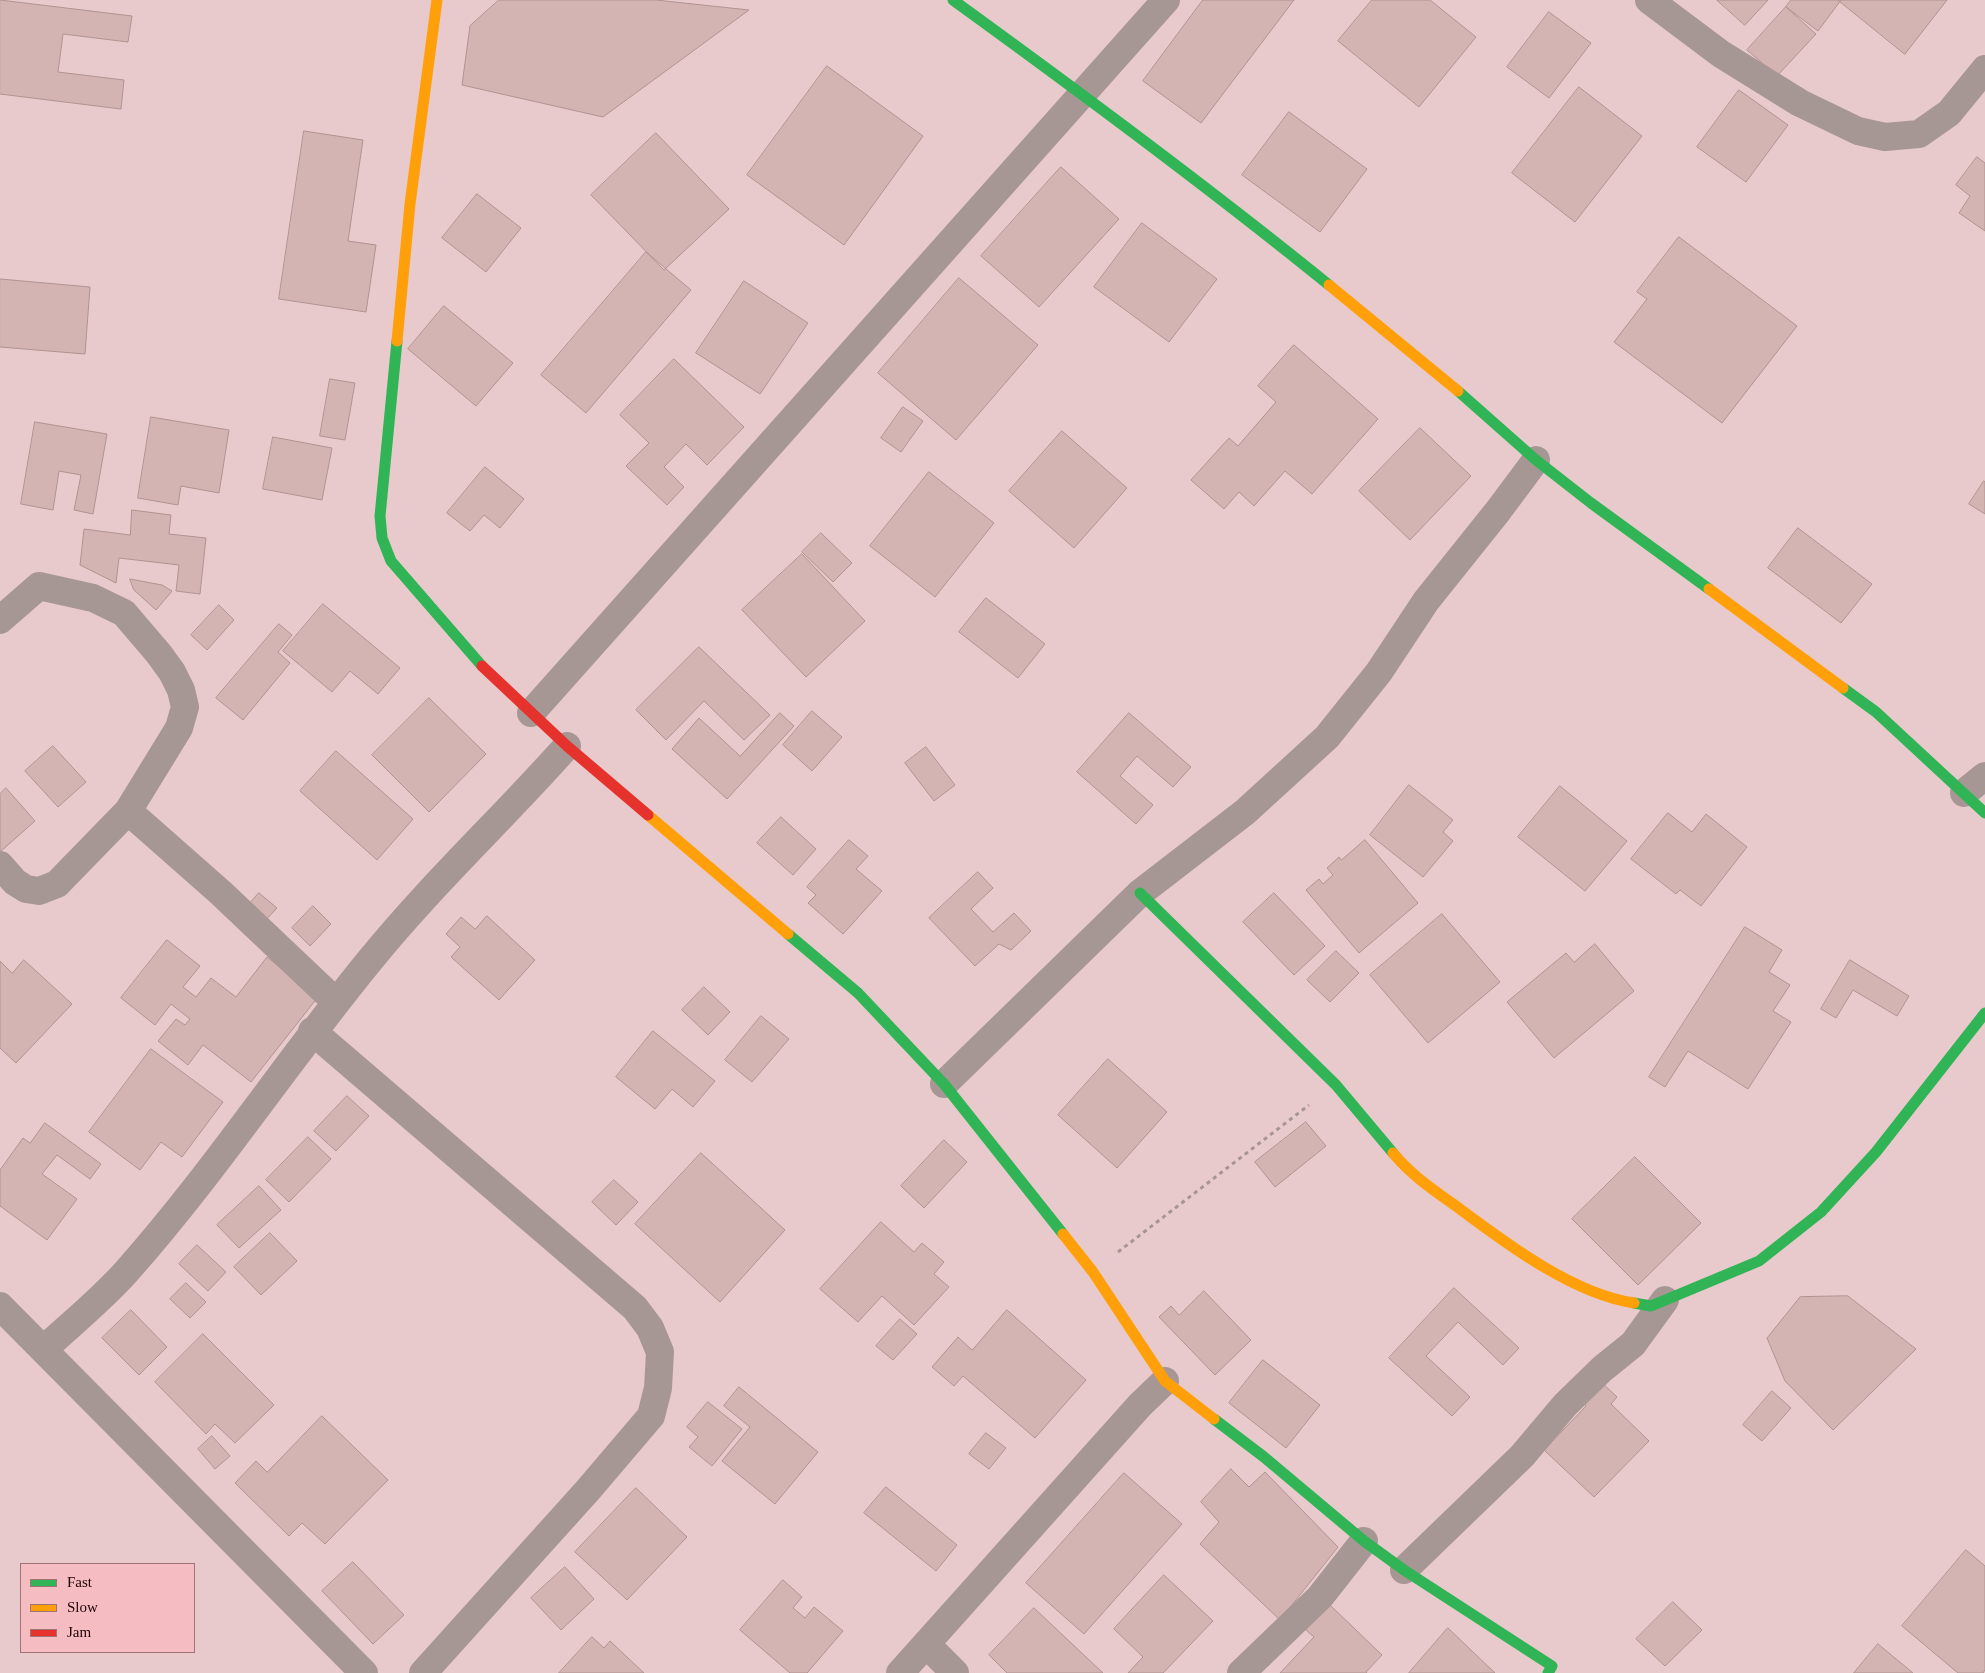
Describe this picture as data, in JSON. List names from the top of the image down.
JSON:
{
  "legend": ["Fast", "Slow", "Jam"]
}
